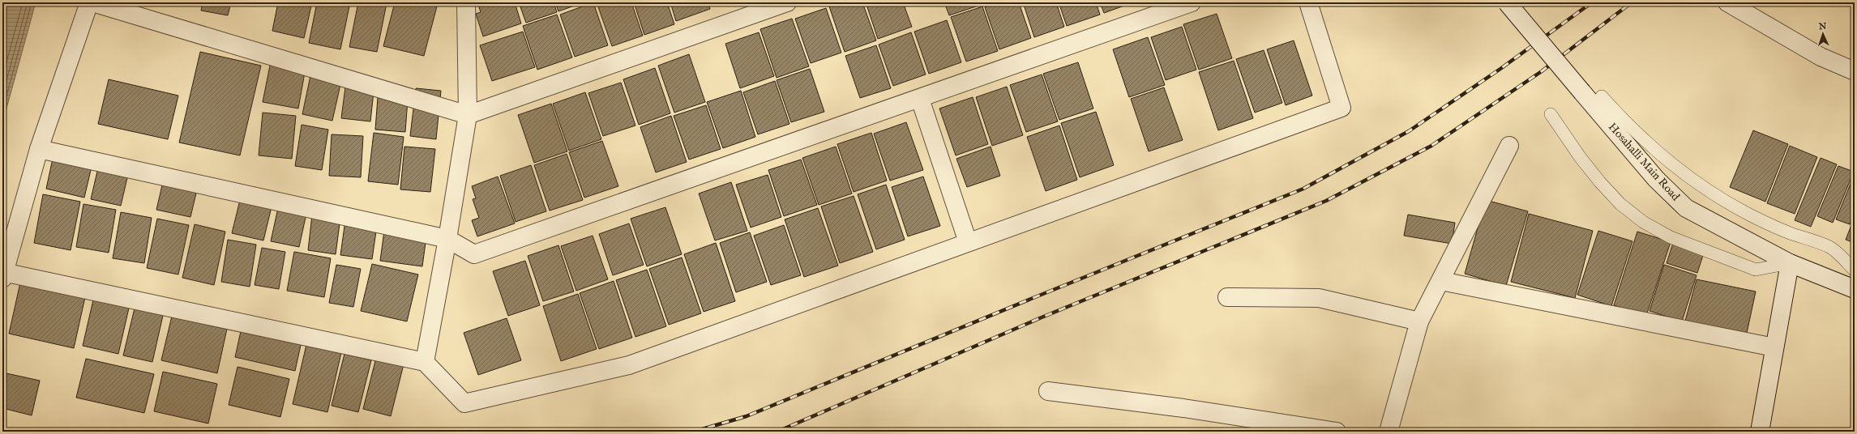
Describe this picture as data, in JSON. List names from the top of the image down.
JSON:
{
  "streets": {
    "street": ["Hosahalli Main Road"]
  },
  "north": "top"
}
